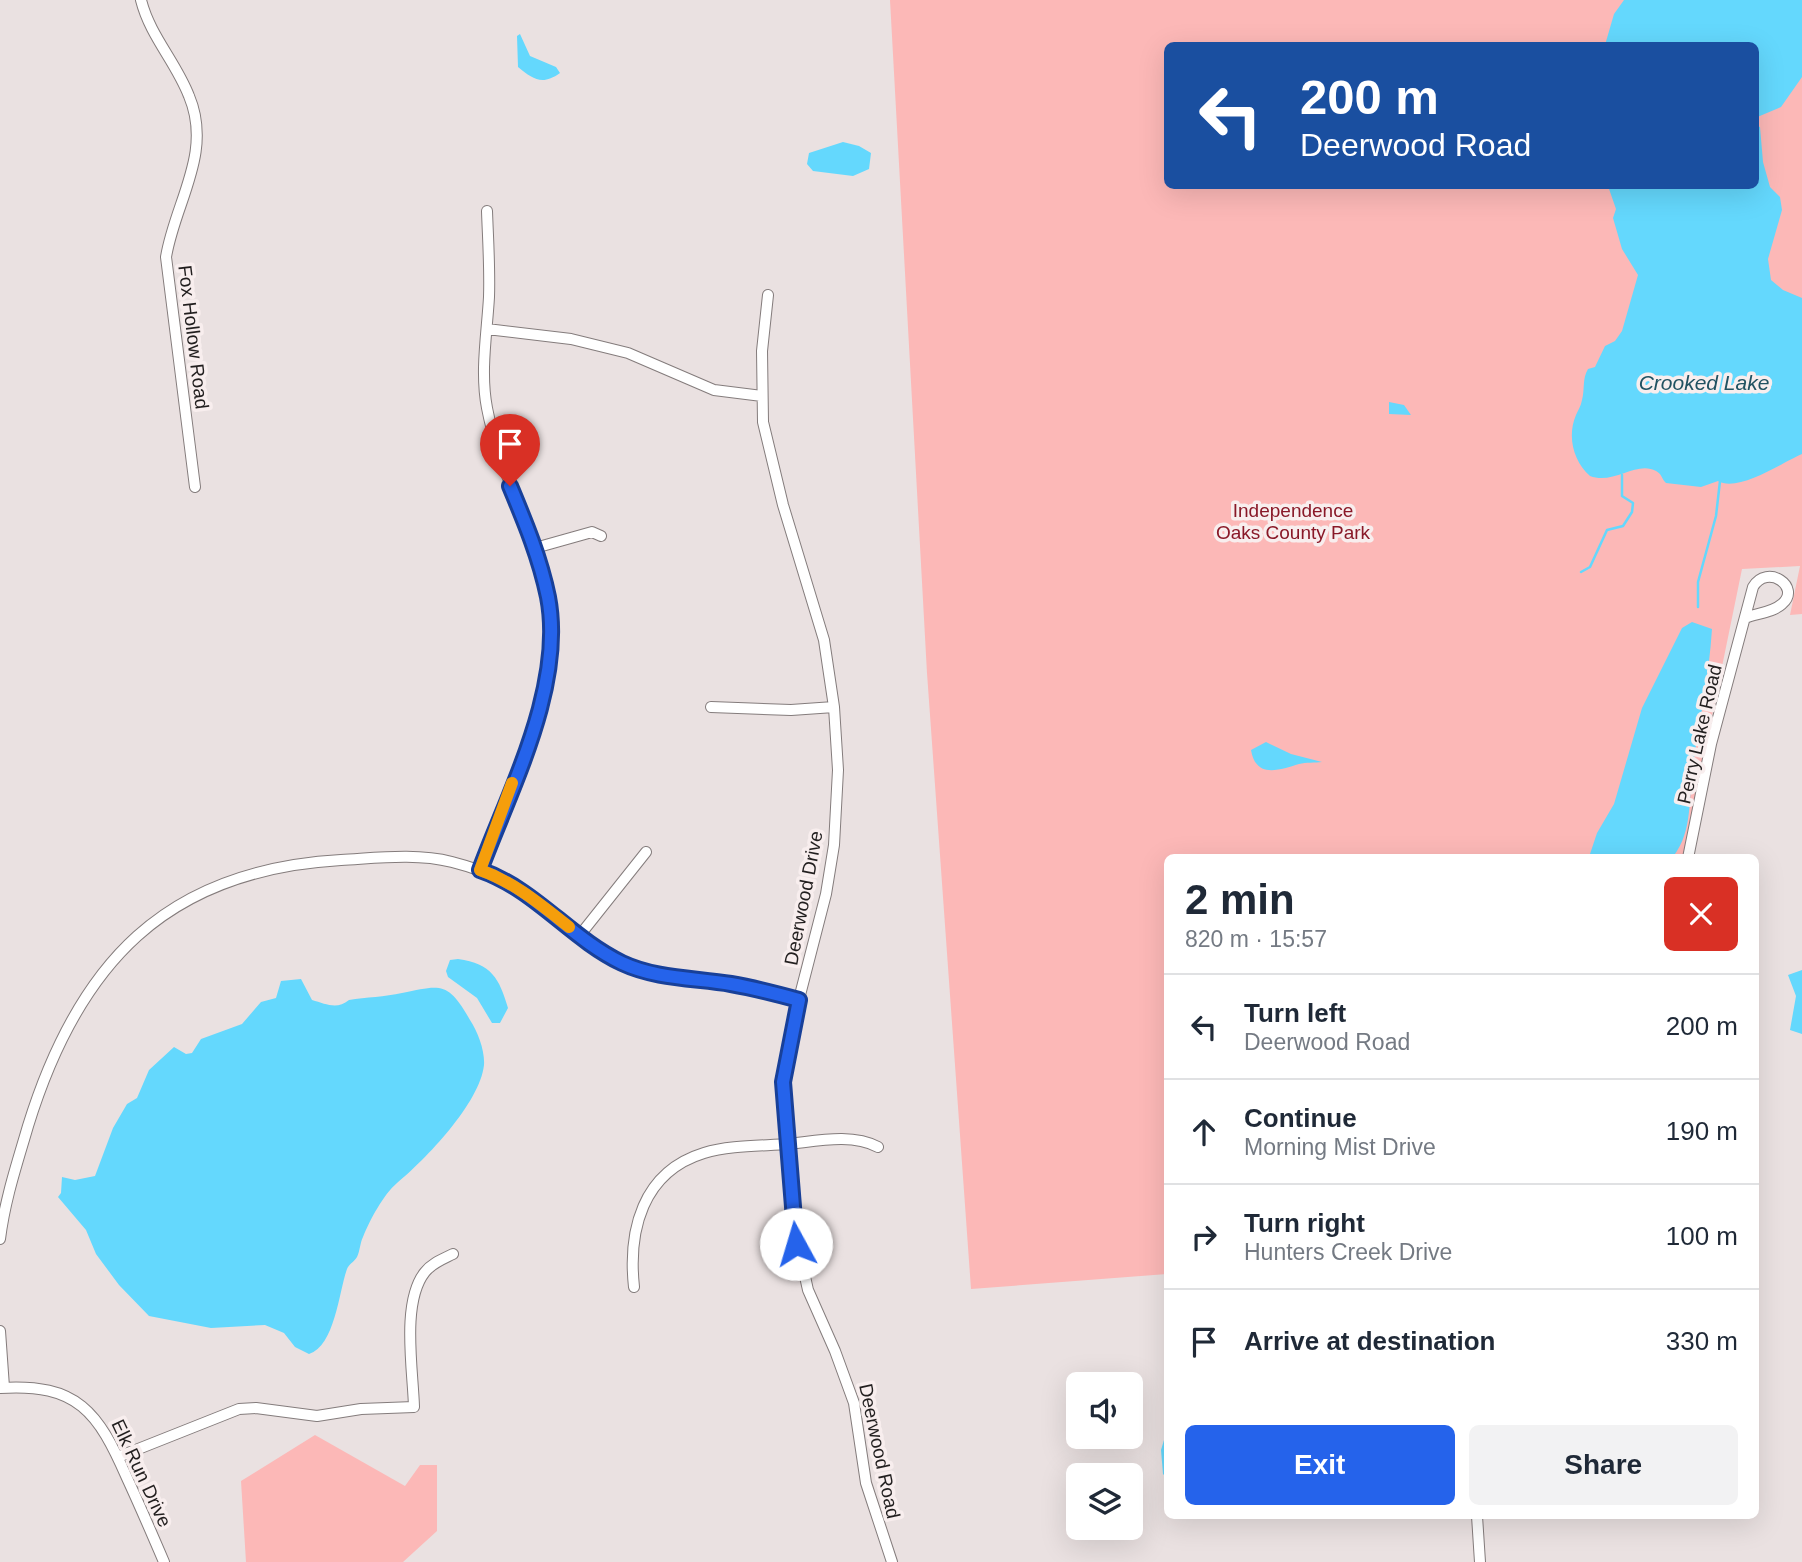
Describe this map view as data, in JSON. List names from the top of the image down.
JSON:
{
  "streets": {
    "street": [
      "Fox Hollow Road",
      "Perry Lake Road",
      "Deerwood Drive",
      "Deerwood Road",
      "Elk Run Drive"
    ]
  },
  "crossings": [
    ["Deerwood Drive", "Deerwood Road"]
  ],
  "water": ["Crooked Lake"],
  "parks": ["Independence Oaks County Park"],
  "page": {
    "turn": ["200 m", "Deerwood Road"],
    "heading": ["2 min", "820 m · 15:57"],
    "list": [
      {
        "name": "Turn left",
        "note": "Deerwood Road",
        "value": "200 m"
      },
      {
        "name": "Continue",
        "note": "Morning Mist Drive",
        "value": "190 m"
      },
      {
        "name": "Turn right",
        "note": "Hunters Creek Drive",
        "value": "100 m"
      },
      {
        "name": "Arrive at destination",
        "value": "330 m"
      }
    ],
    "buttons": ["Exit", "Share"]
  }
}
